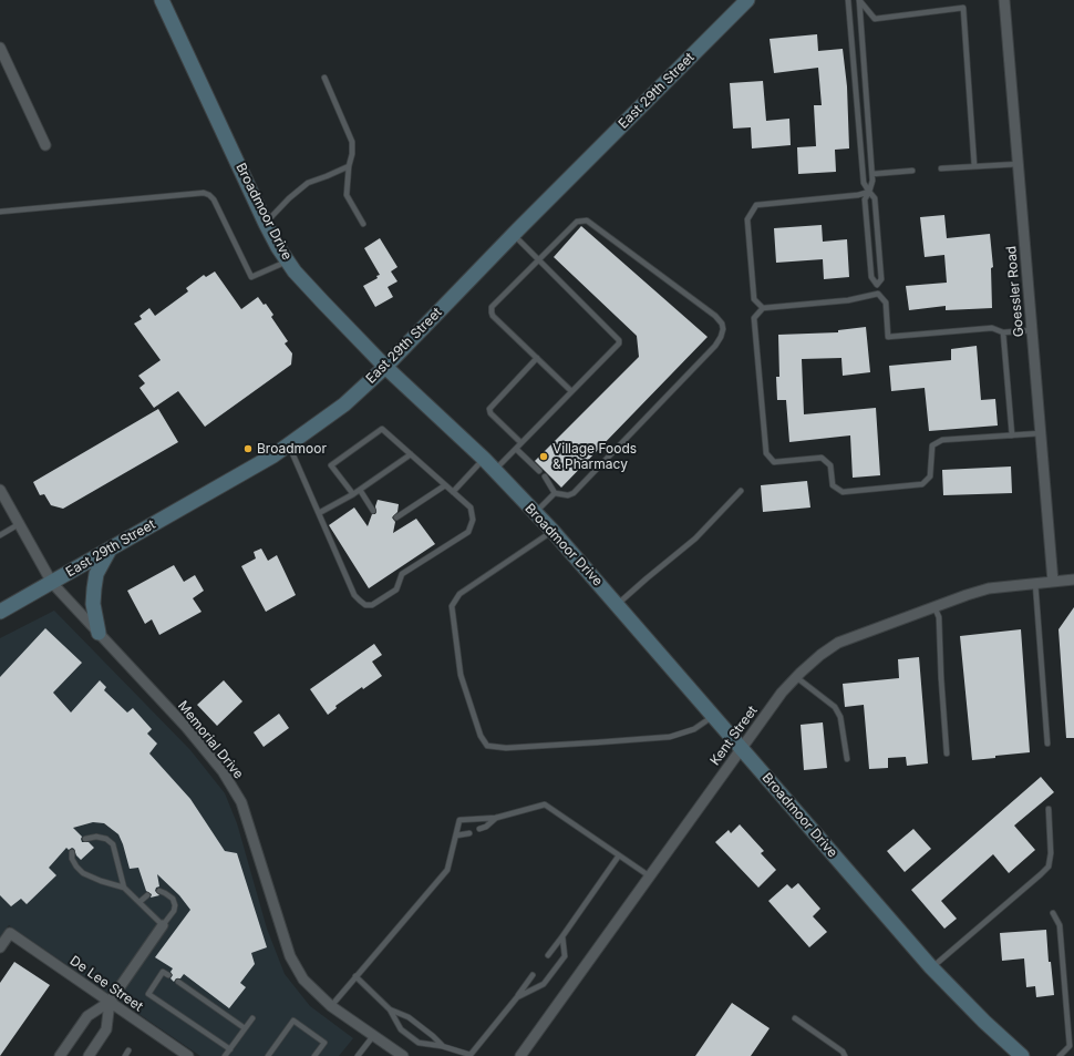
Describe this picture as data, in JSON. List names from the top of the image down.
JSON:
{
  "streets": {
    "street": [
      "East 29th Street",
      "Broadmoor Drive",
      "Goessler Road",
      "Kent Street",
      "Memorial Drive",
      "De Lee Street"
    ]
  },
  "crossings": [
    ["East 29th Street", "Broadmoor Drive"],
    ["East 29th Street", "Memorial Drive"],
    ["Broadmoor Drive", "Kent Street"],
    ["Goessler Road", "Kent Street"]
  ],
  "places": ["Broadmoor", "Village Foods & Pharmacy"]
}
